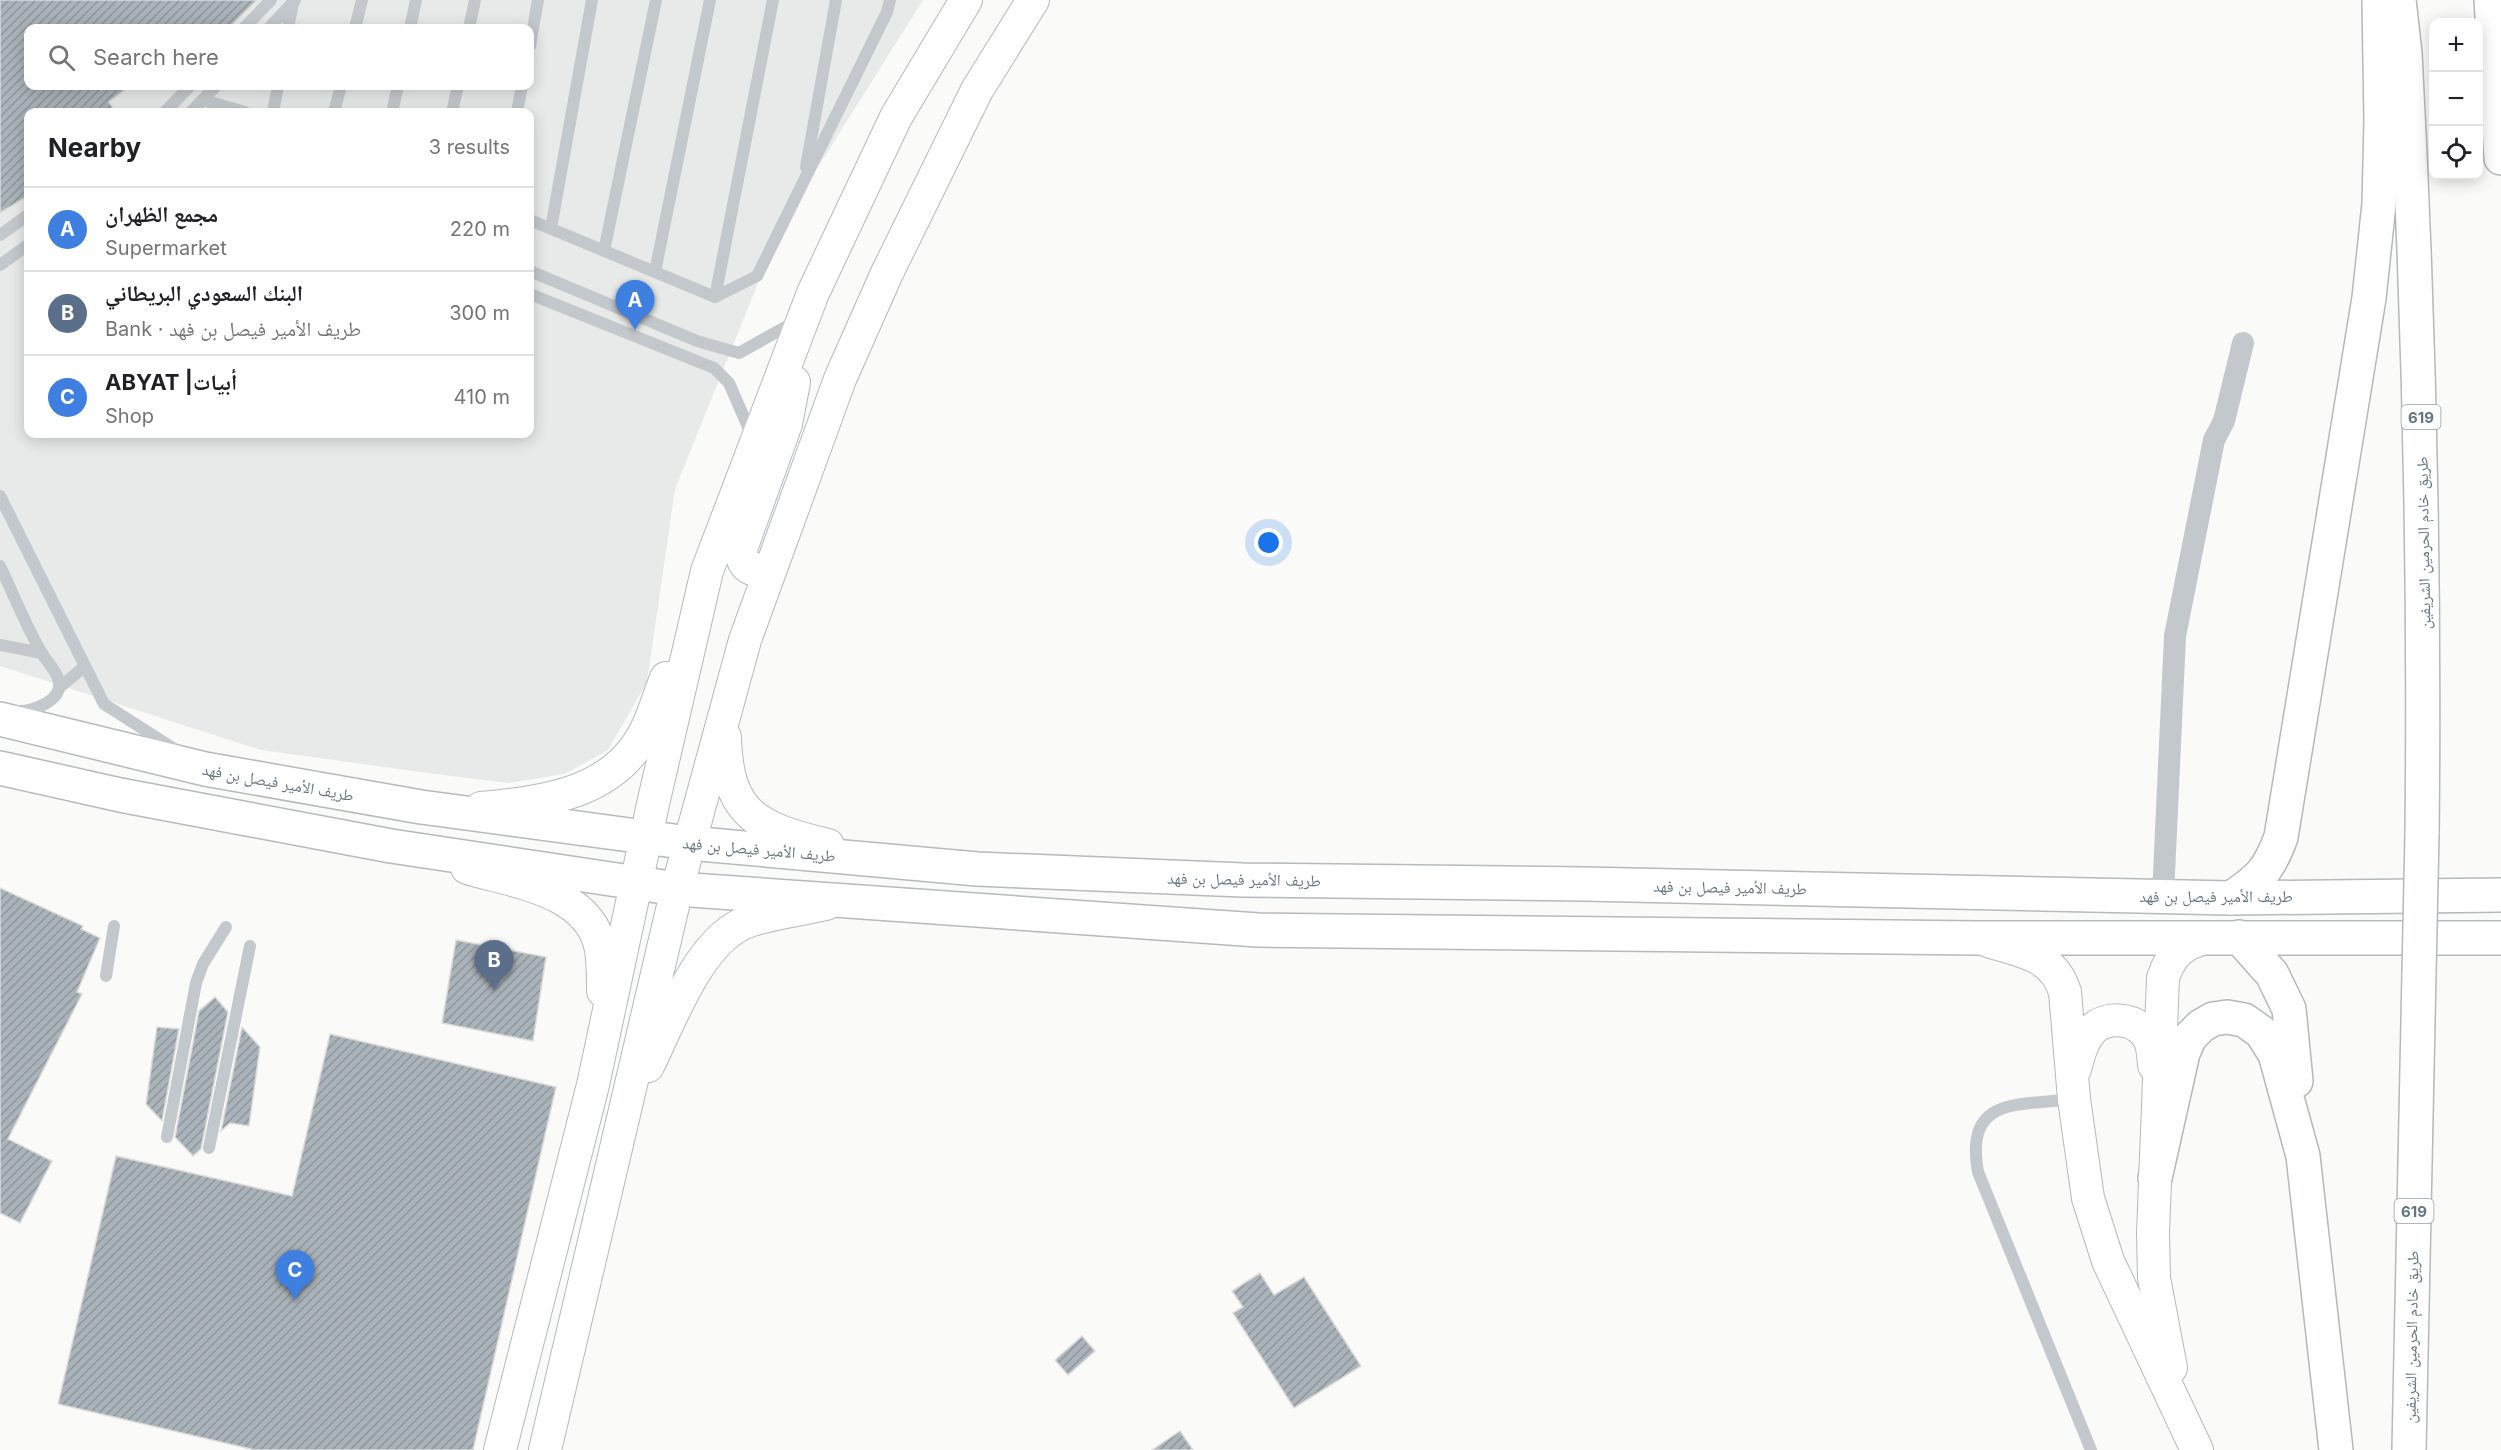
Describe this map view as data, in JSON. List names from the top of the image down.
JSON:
{
  "streets": {
    "main road": ["619", "طريق خادم الحرمين الشريفين", "طريف الأمير فيصل بن فهد"]
  },
  "page": {
    "map_buttons": ["+", "−"],
    "search": "Search here",
    "heading": ["Nearby", "3 results"],
    "list": [
      {
        "mark": "A",
        "name": "مجمع الظهران",
        "note": "Supermarket",
        "value": "220 m"
      },
      {
        "mark": "B",
        "name": "البنك السعودي البريطاني",
        "note": "Bank · طريف الأمير فيصل بن فهد",
        "value": "300 m"
      },
      {
        "mark": "C",
        "name": "ABYAT |أبيات",
        "note": "Shop",
        "value": "410 m"
      }
    ],
    "pins": ["A", "B", "C"]
  }
}
